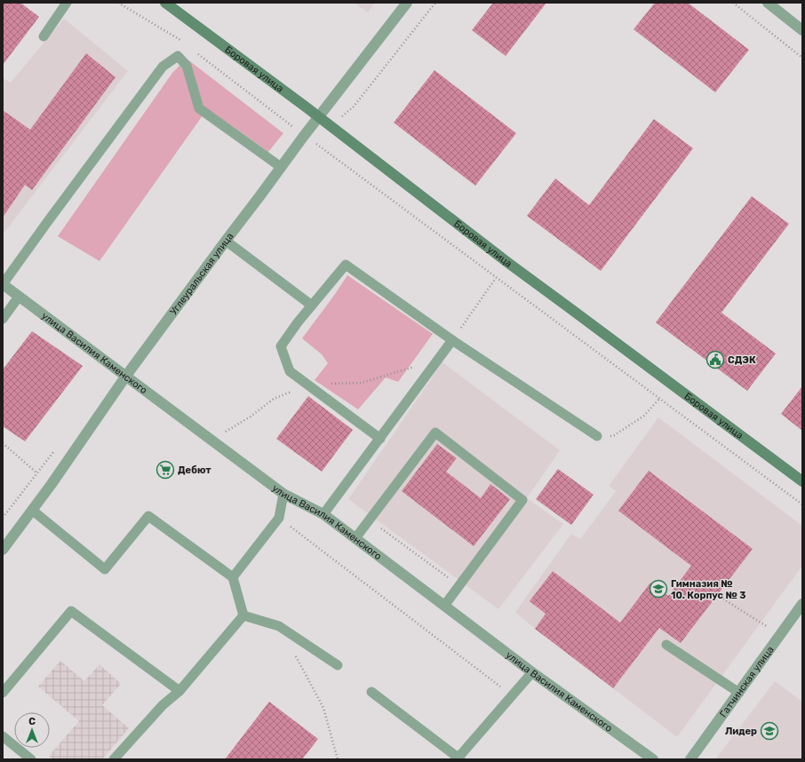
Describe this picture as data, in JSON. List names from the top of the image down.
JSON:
{
  "streets": {
    "main road": ["Боровая улица"],
    "street": ["Углеуральская улица", "улица Василия Каменского", "Гатчинская улица"]
  },
  "crossings": [
    ["Боровая улица", "Углеуральская улица"],
    ["Углеуральская улица", "улица Василия Каменского"]
  ],
  "places": {
    "public building": ["СДЭК"],
    "supermarket": ["Дебют"],
    "school or university": ["Гимназия № 10. Корпус № 3", "Лидер"]
  },
  "north": "top"
}
